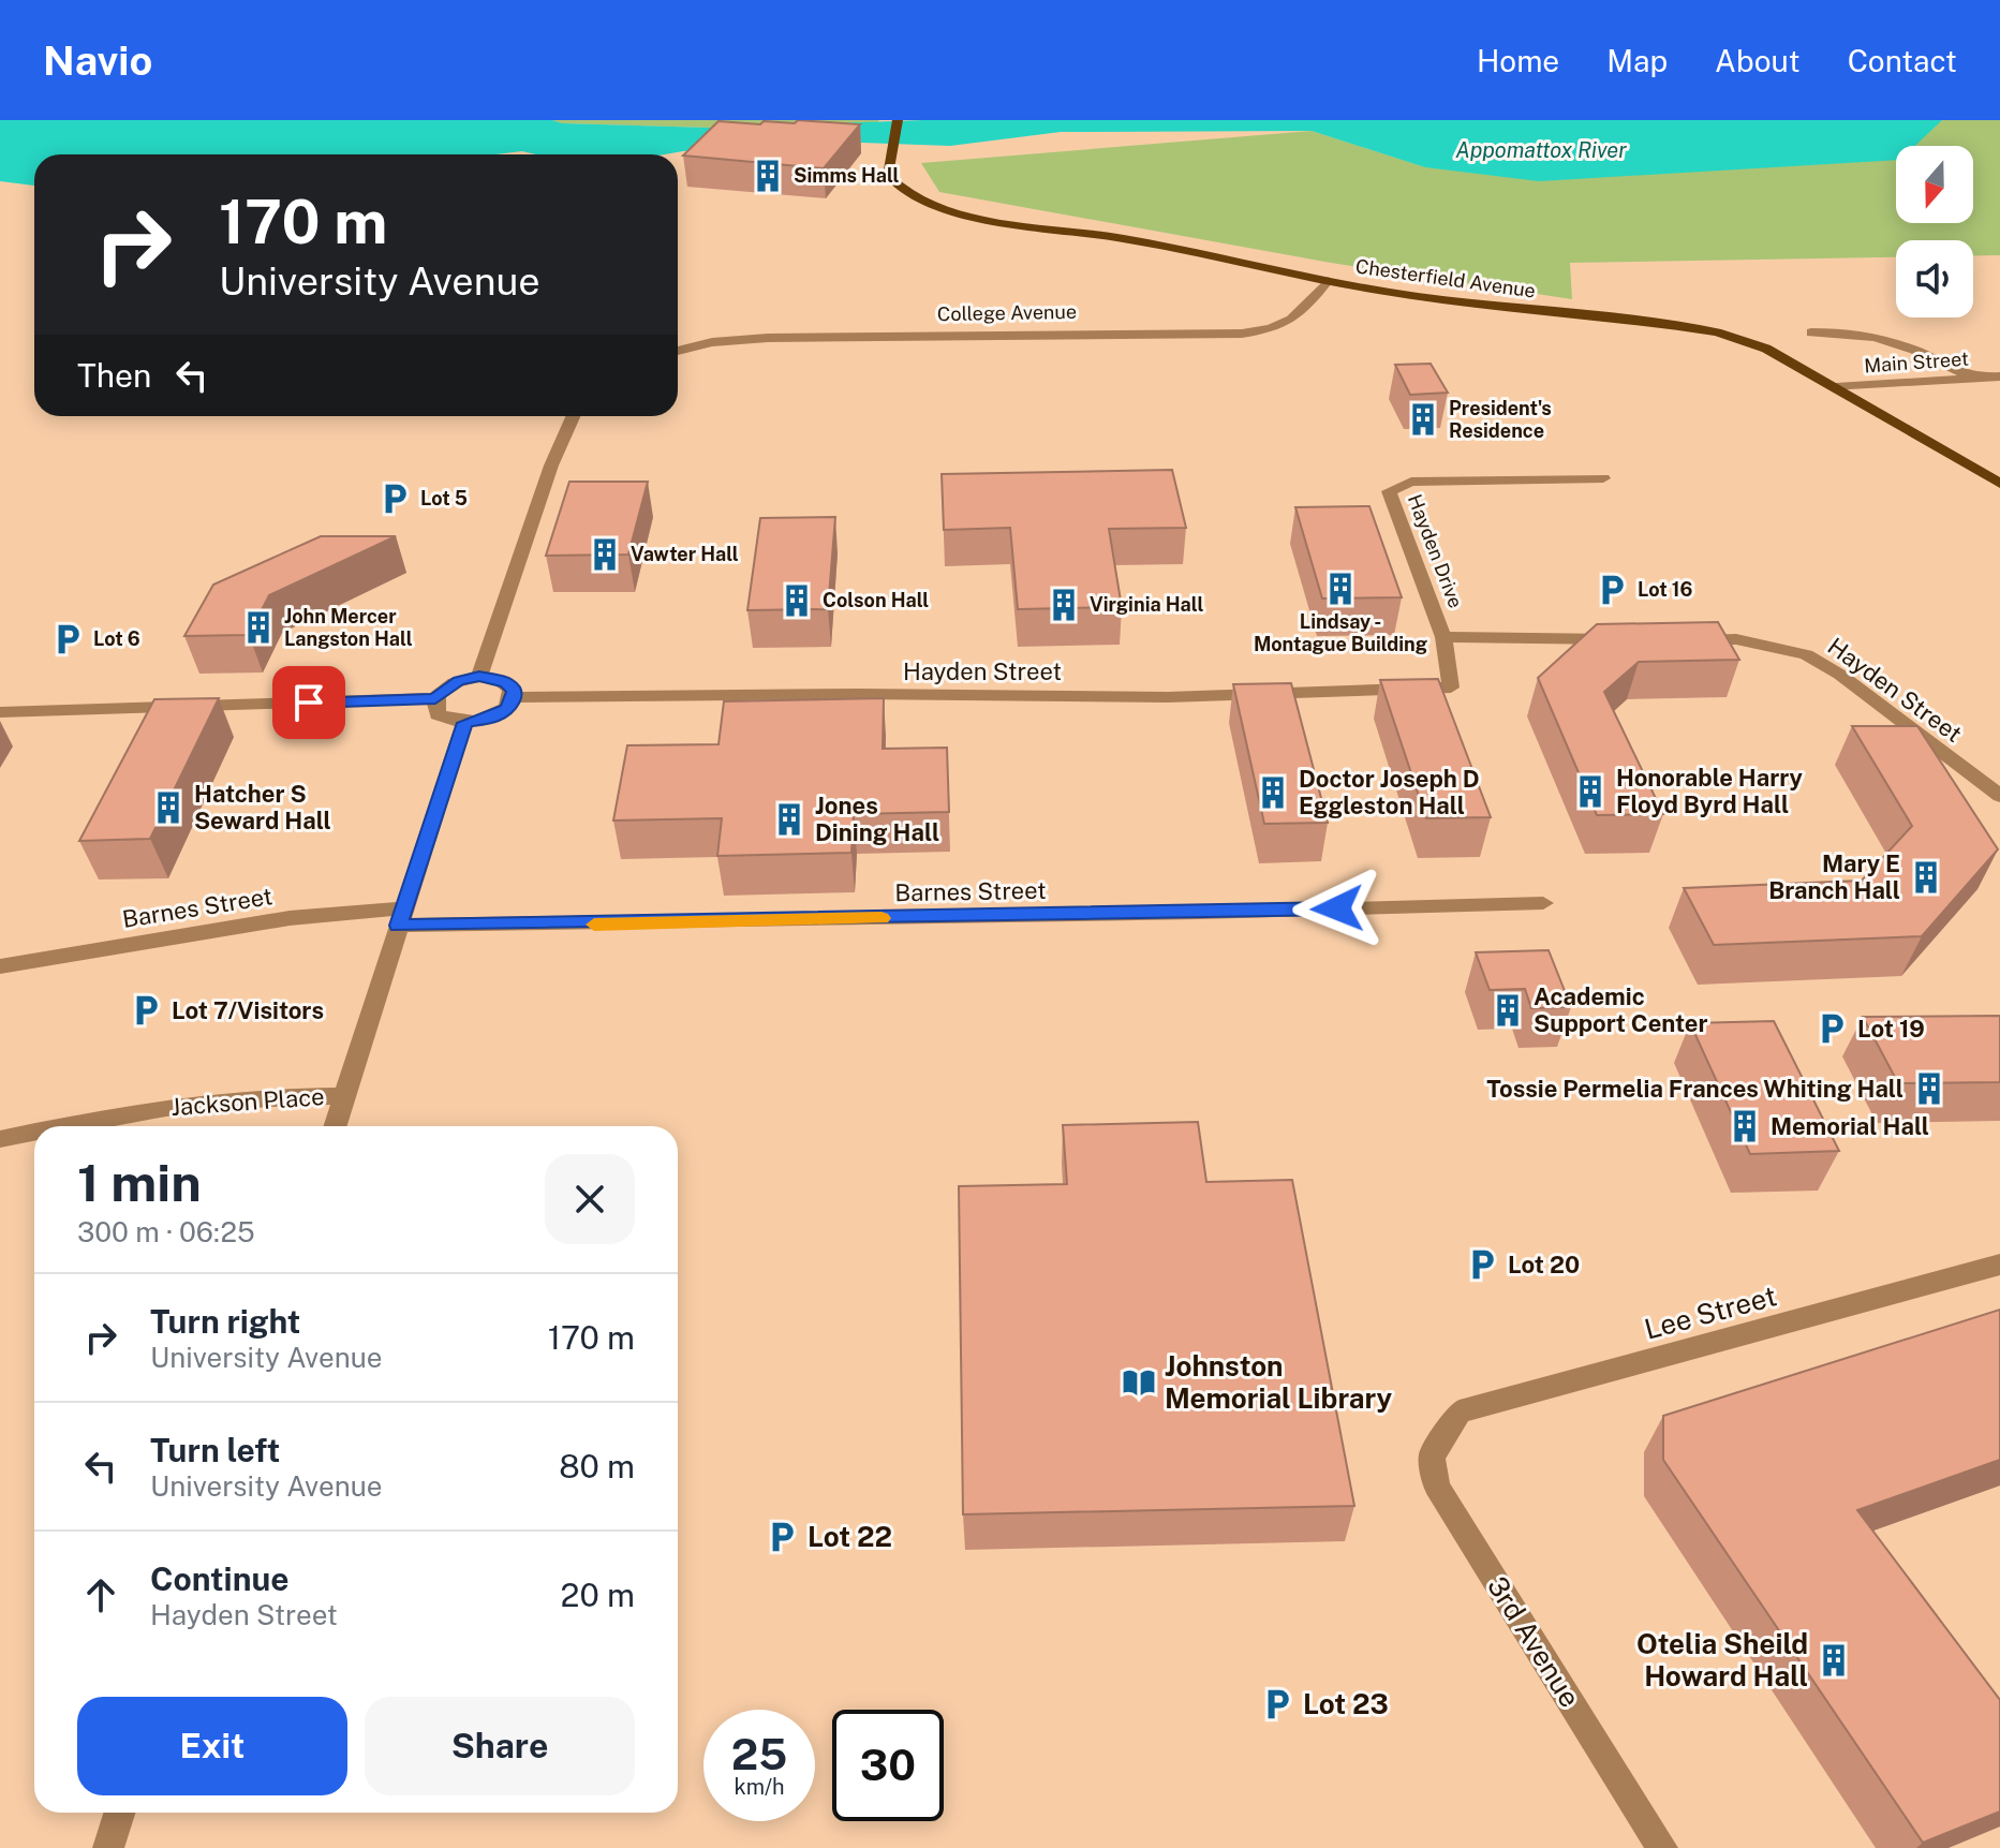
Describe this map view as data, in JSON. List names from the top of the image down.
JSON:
{
  "streets": {
    "main road": ["Chesterfield Avenue"],
    "street": [
      "College Avenue",
      "Main Street",
      "Hayden Drive",
      "Hayden Street",
      "Barnes Street",
      "Jackson Place",
      "Lee Street",
      "3rd Avenue"
    ]
  },
  "crossings": [
    ["Chesterfield Avenue", "College Avenue"],
    ["Chesterfield Avenue", "Main Street"],
    ["Hayden Drive", "Hayden Street"],
    ["Lee Street", "3rd Avenue"]
  ],
  "water": ["Appomattox River"],
  "places": {
    "building": [
      "Simms Hall",
      "President's Residence",
      "Vawter Hall",
      "Lindsay - Montague Building",
      "Colson Hall",
      "Virginia Hall",
      "John Mercer Langston Hall",
      "Honorable Harry Floyd Byrd Hall",
      "Doctor Joseph D Eggleston Hall",
      "Hatcher S Seward Hall",
      "Jones Dining Hall",
      "Mary E Branch Hall",
      "Academic Support Center",
      "Tossie Permelia Frances Whiting Hall",
      "Memorial Hall",
      "Otelia Sheild Howard Hall"
    ],
    "parking": [
      "Lot 5",
      "Lot 16",
      "Lot 6",
      "Lot 7/Visitors",
      "Lot 19",
      "Lot 20",
      "Lot 22",
      "Lot 23"
    ],
    "library": ["Johnston Memorial Library"]
  },
  "north": "bottom",
  "page": {
    "header": "Navio",
    "nav": [
      "Home",
      "Map",
      "About",
      "Contact"
    ],
    "turn": ["170 m", "University Avenue"],
    "then": "Then",
    "heading": ["1 min", "300 m · 06:25"],
    "list": [
      {
        "name": "Turn right",
        "note": "University Avenue",
        "value": "170 m"
      },
      {
        "name": "Turn left",
        "note": "University Avenue",
        "value": "80 m"
      },
      {
        "name": "Continue",
        "note": "Hayden Street",
        "value": "20 m"
      }
    ],
    "buttons": ["Exit", "Share"],
    "speed": "25 km/h",
    "limit": "30"
  }
}
